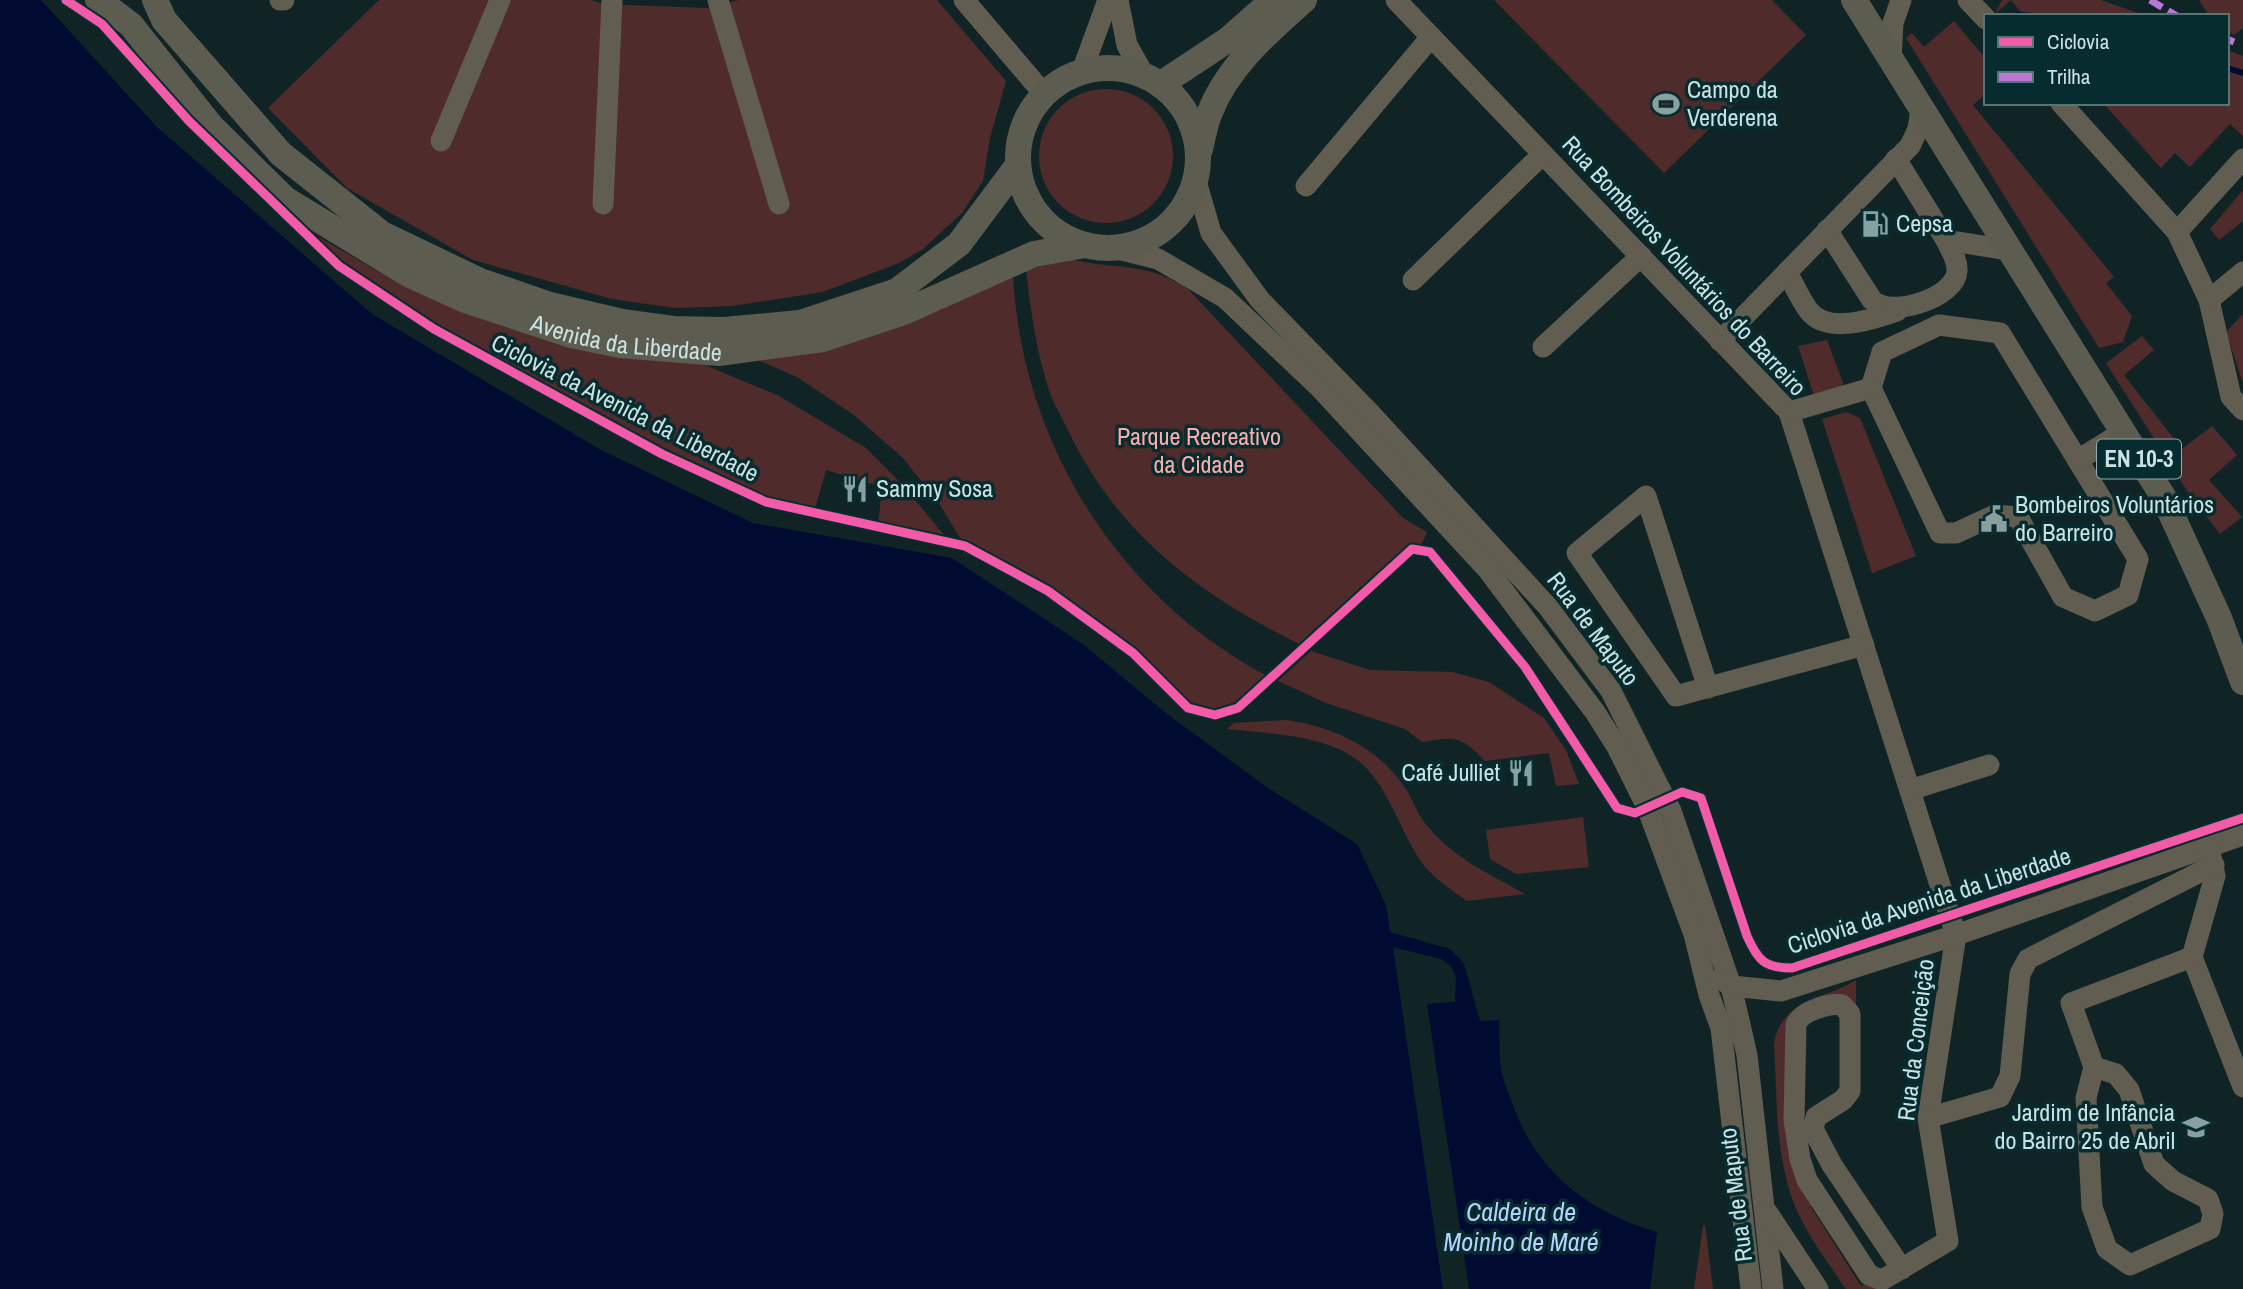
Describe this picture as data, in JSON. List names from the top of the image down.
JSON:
{
  "streets": {
    "main road": ["Avenida da Liberdade", "EN 10-3"],
    "street": ["Rua Bombeiros Voluntários do Barreiro", "Rua de Maputo", "Rua da Conceição"],
    "cycle path": ["Ciclovia da Avenida da Liberdade"]
  },
  "crossings": [
    ["Rua Bombeiros Voluntários do Barreiro", "Rua da Conceição"],
    ["Avenida da Liberdade", "Rua de Maputo"]
  ],
  "water": ["Caldeira de Moinho de Maré"],
  "parks": ["Parque Recreativo da Cidade"],
  "places": {
    "sports": ["Campo da Verderena"],
    "fuel station": ["Cepsa"],
    "restaurant": ["Sammy Sosa", "Café Julliet"],
    "public building": ["Bombeiros Voluntários do Barreiro"],
    "school or university": ["Jardim de Infância do Bairro 25 de Abril"]
  },
  "legend": ["Ciclovia", "Trilha"]
}
